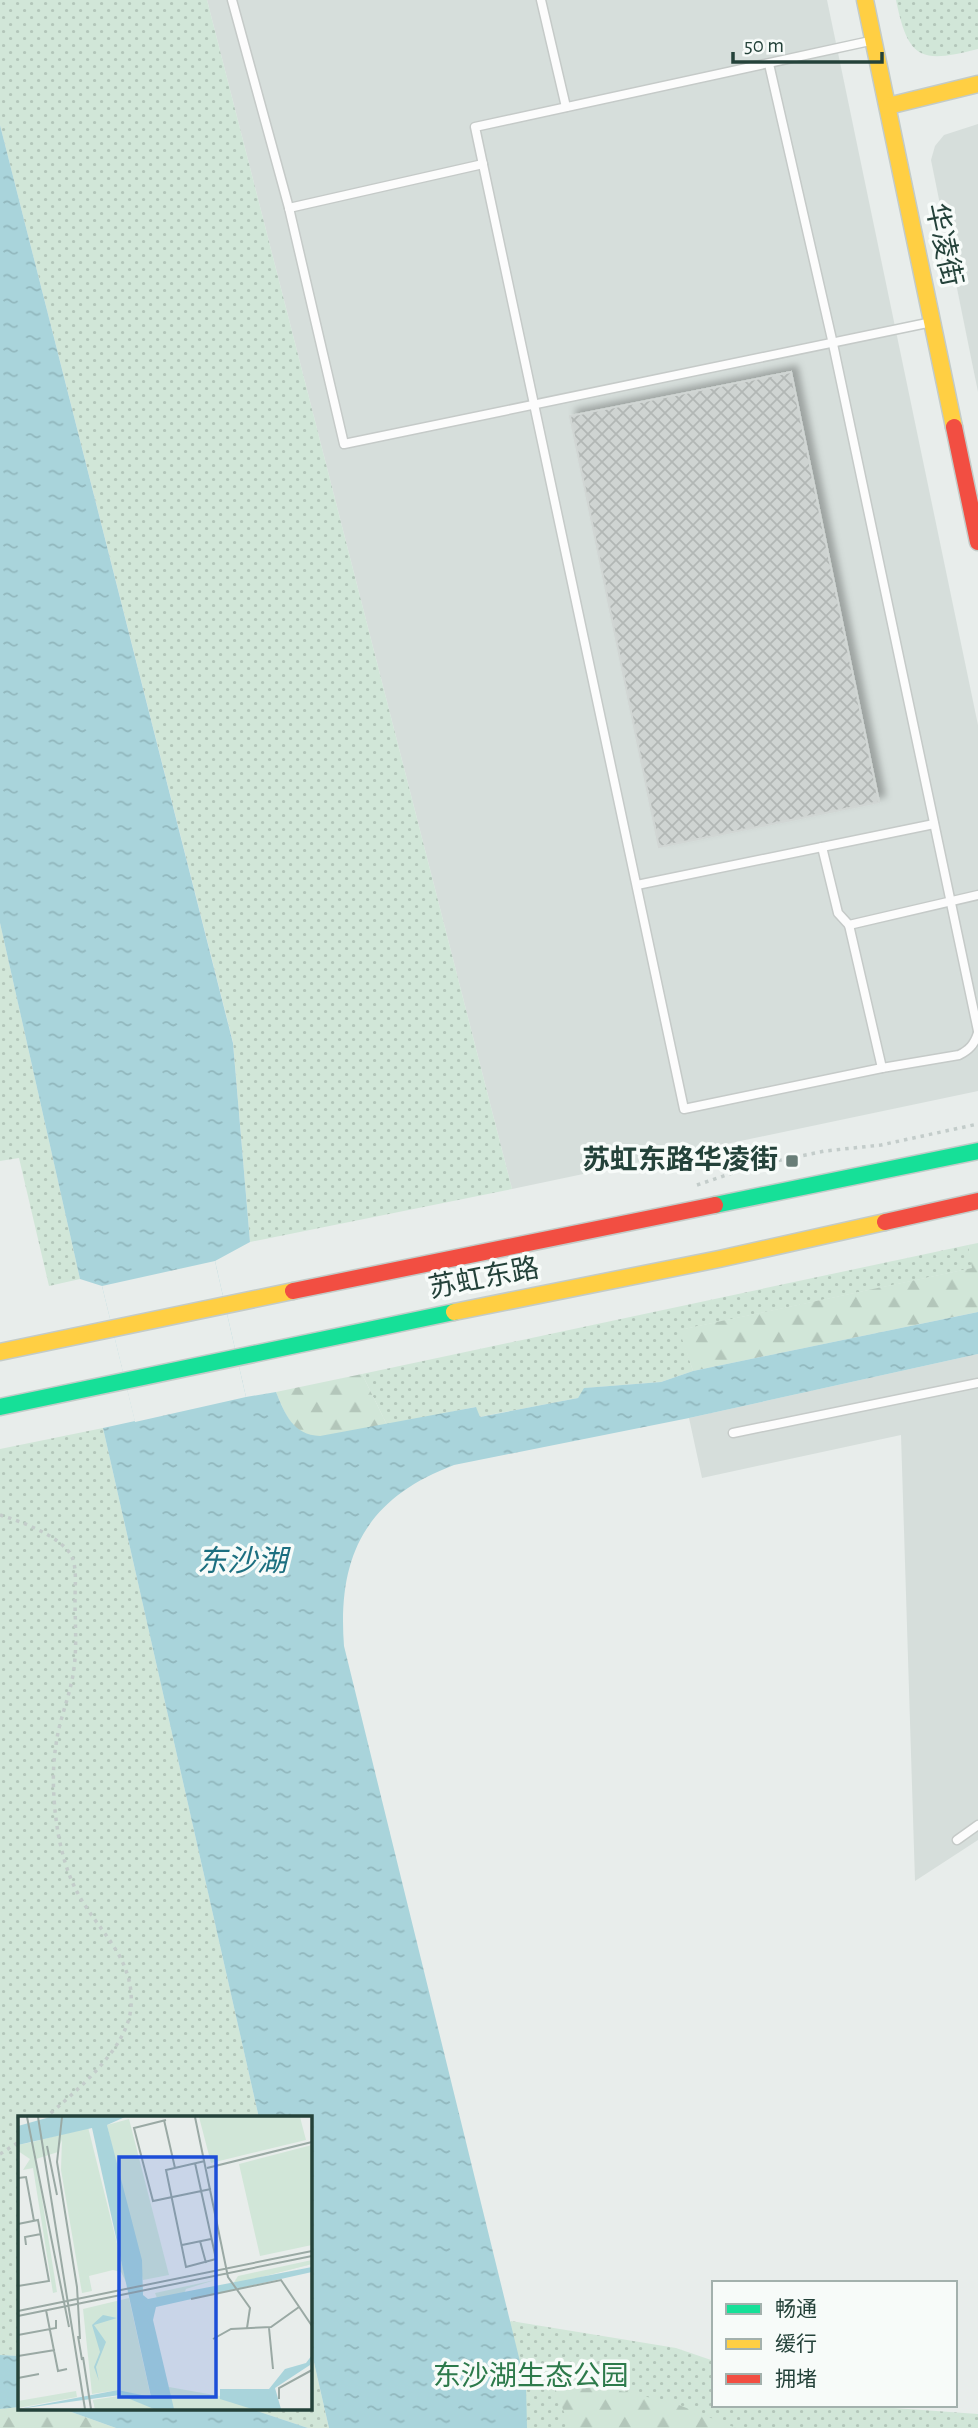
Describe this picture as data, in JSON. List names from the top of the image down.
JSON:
{
  "streets": {
    "main road": ["华凌街", "苏虹东路"]
  },
  "water": ["东沙湖"],
  "parks": ["东沙湖生态公园"],
  "places": {
    "transit": ["苏虹东路华凌街"]
  },
  "legend": ["畅通", "缓行", "拥堵"],
  "scale_bar": "50 m"
}
